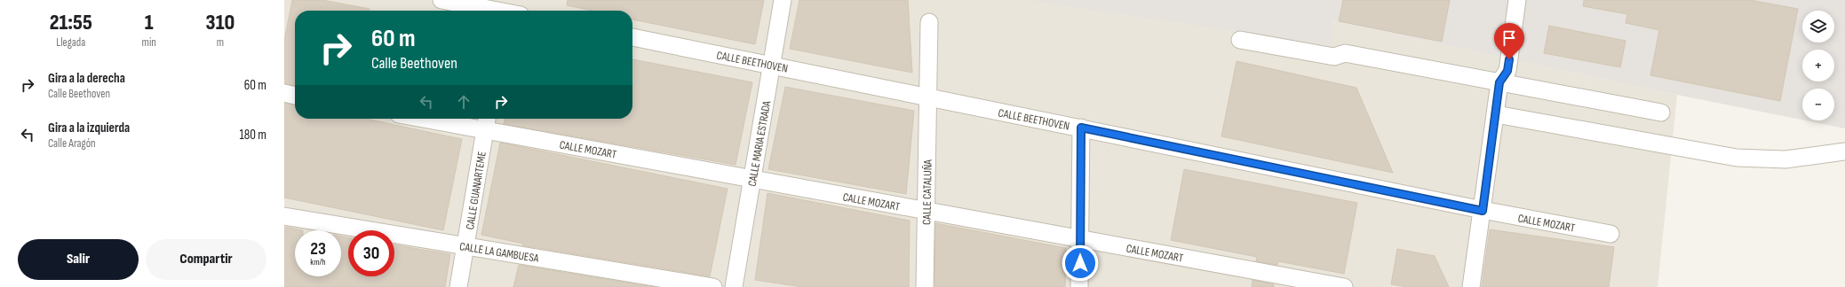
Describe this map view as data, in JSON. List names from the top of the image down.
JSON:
{
  "streets": {
    "street": [
      "CALLE BEETHOVEN",
      "CALLE MARIA ESTRADA",
      "CALLE MOZART",
      "CALLE GUANARTEME",
      "CALLE CATALUÑA",
      "CALLE LA GAMBUESA"
    ]
  },
  "crossings": [
    ["CALLE BEETHOVEN", "CALLE MARIA ESTRADA"],
    ["CALLE BEETHOVEN", "CALLE MOZART"],
    ["CALLE BEETHOVEN", "CALLE CATALUÑA"],
    ["CALLE MARIA ESTRADA", "CALLE MOZART"],
    ["CALLE MOZART", "CALLE GUANARTEME"],
    ["CALLE MOZART", "CALLE CATALUÑA"],
    ["CALLE GUANARTEME", "CALLE LA GAMBUESA"]
  ],
  "page": {
    "eta": [
      "21:55",
      "Llegada",
      "1",
      "min",
      "310",
      "m"
    ],
    "map_buttons": ["+", "−"],
    "turn": ["60 m", "Calle Beethoven"],
    "list": [
      {
        "name": "Gira a la derecha",
        "note": "Calle Beethoven",
        "value": "60 m"
      },
      {
        "name": "Gira a la izquierda",
        "note": "Calle Aragón",
        "value": "180 m"
      }
    ],
    "speed": "23 km/h",
    "limit": "30",
    "buttons": ["Salir", "Compartir"]
  }
}
